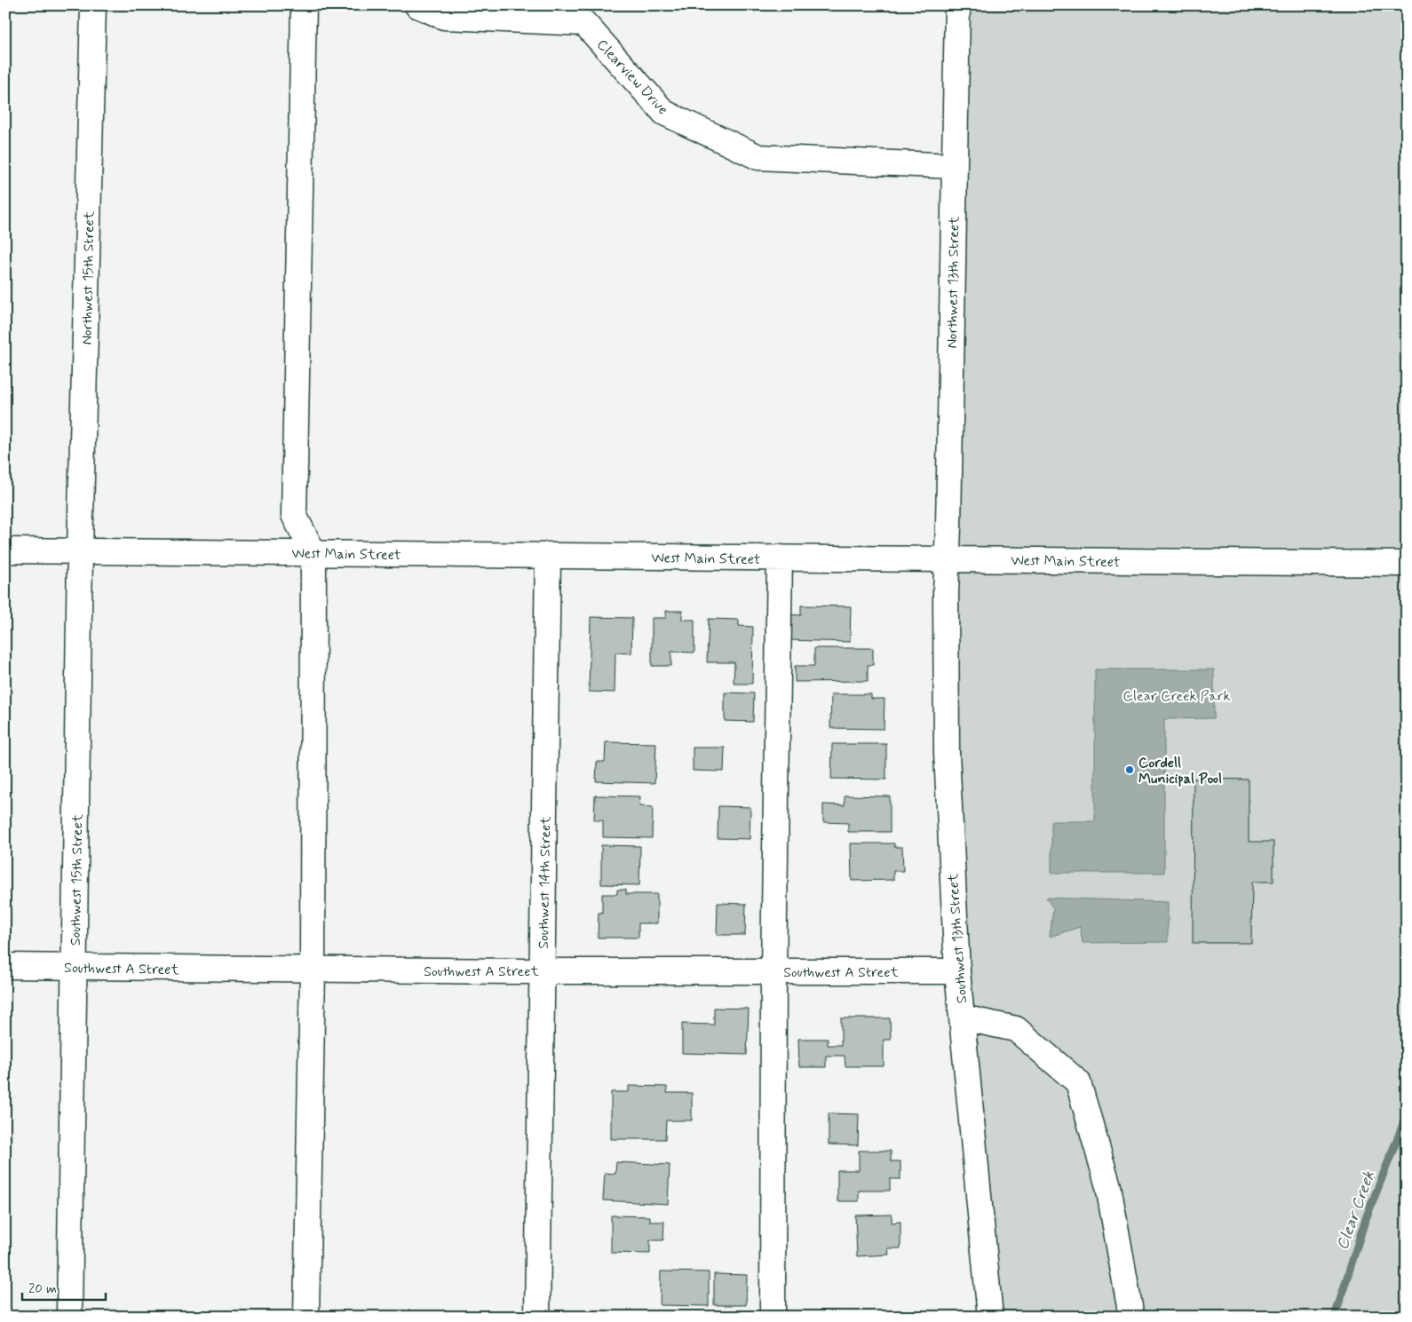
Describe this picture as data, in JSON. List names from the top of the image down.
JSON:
{
  "streets": {
    "street": [
      "Clearview Drive",
      "Northwest 15th Street",
      "Northwest 13th Street",
      "West Main Street",
      "Southwest 15th Street",
      "Southwest 14th Street",
      "Southwest 13th Street",
      "Southwest A Street"
    ]
  },
  "crossings": [
    ["Clearview Drive", "Northwest 13th Street"],
    ["Northwest 15th Street", "West Main Street"],
    ["Northwest 15th Street", "Southwest 15th Street"],
    ["Northwest 13th Street", "West Main Street"],
    ["Northwest 13th Street", "Southwest 13th Street"],
    ["West Main Street", "Southwest 15th Street"],
    ["West Main Street", "Southwest 14th Street"],
    ["West Main Street", "Southwest 13th Street"],
    ["Southwest 15th Street", "Southwest A Street"],
    ["Southwest 14th Street", "Southwest A Street"],
    ["Southwest 13th Street", "Southwest A Street"]
  ],
  "water": ["Clear Creek"],
  "parks": ["Clear Creek Park"],
  "places": ["Cordell Municipal Pool"],
  "scale_bar": "20 m"
}
